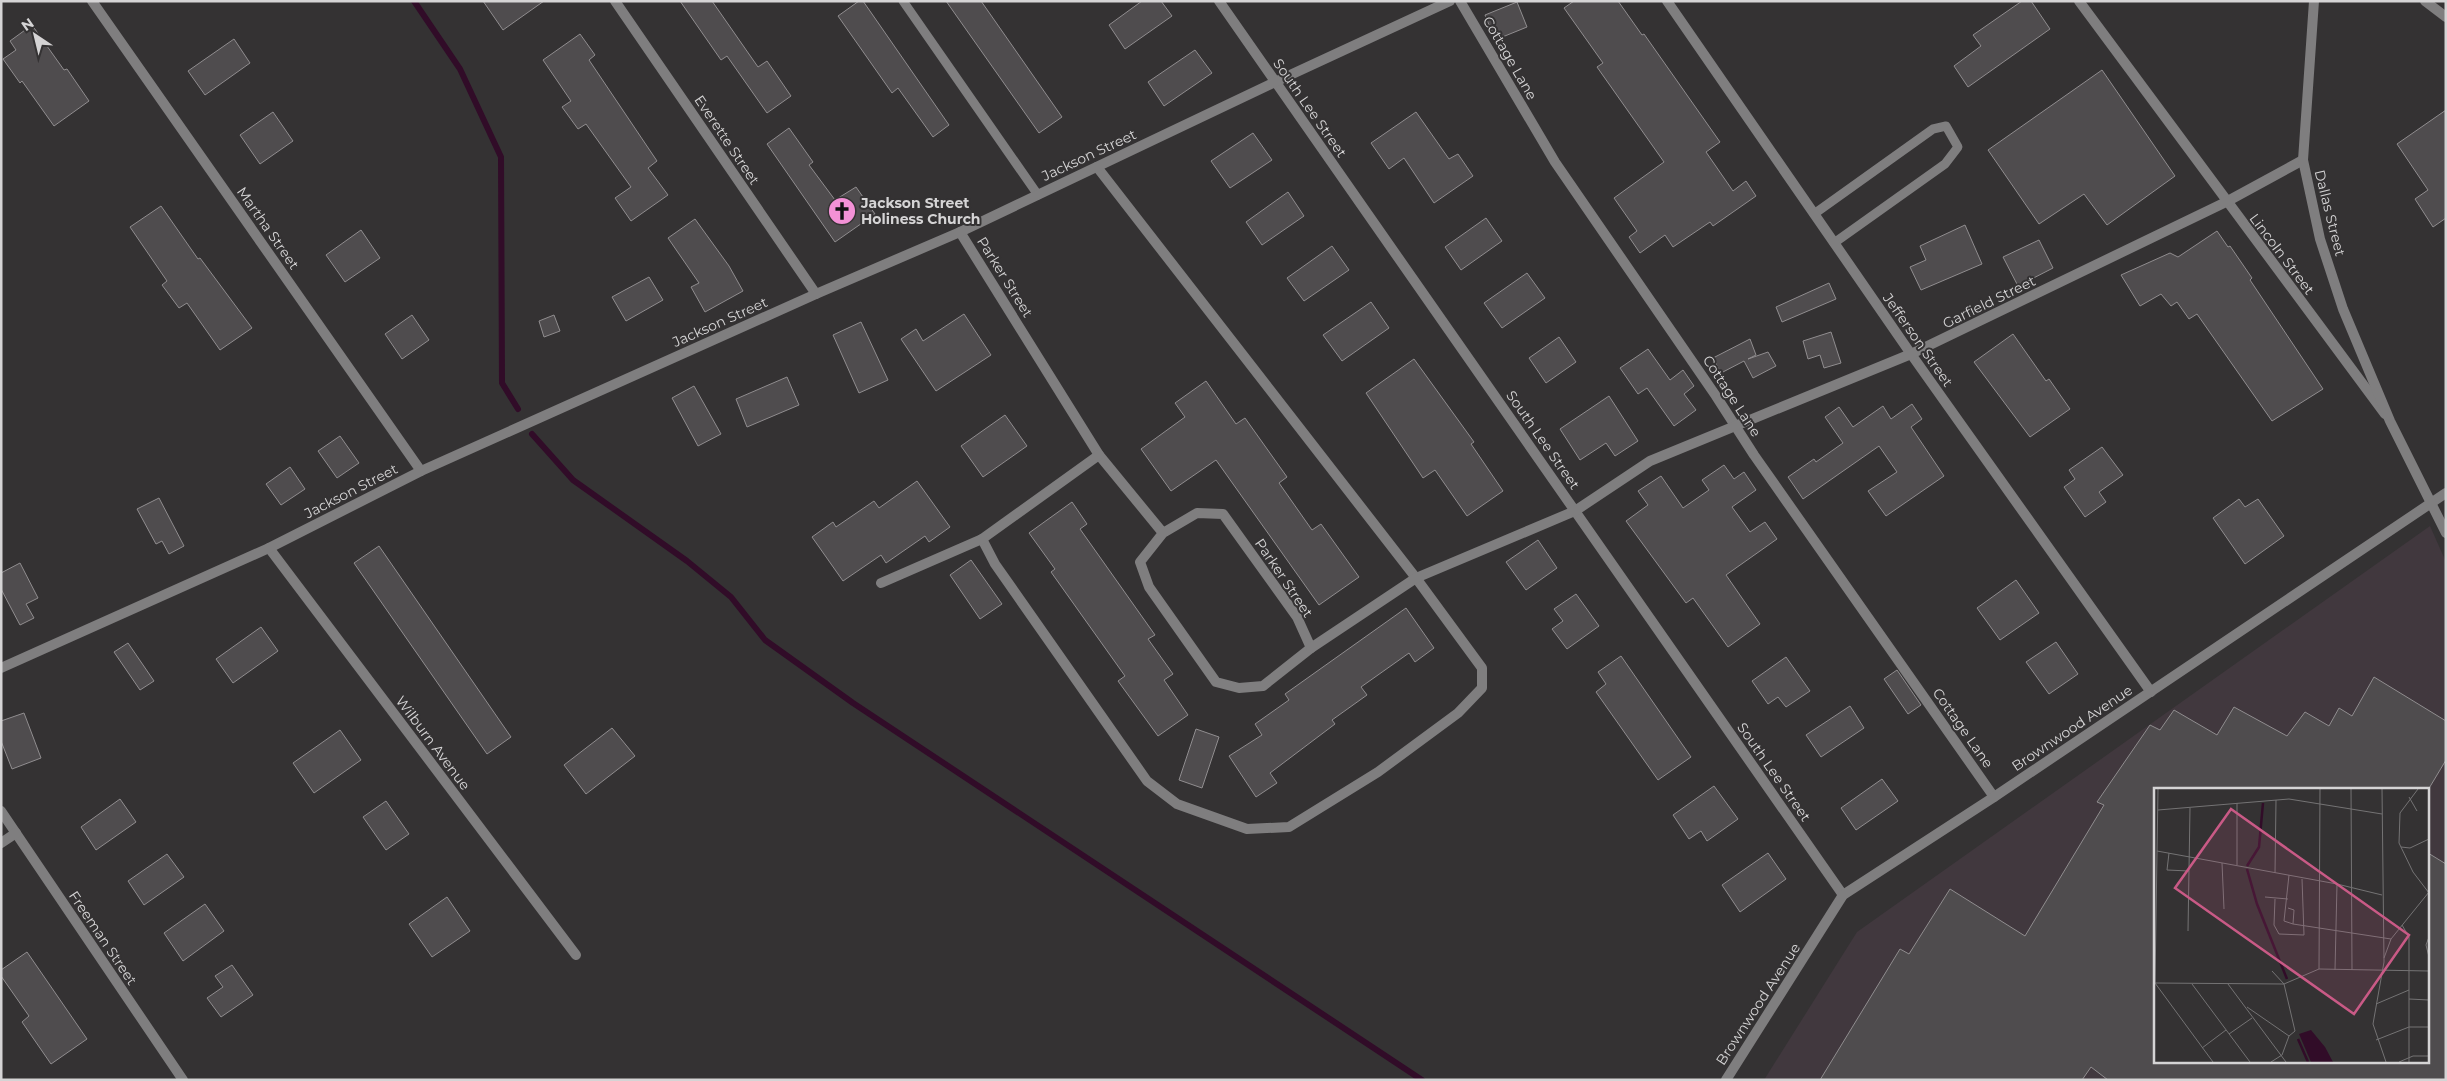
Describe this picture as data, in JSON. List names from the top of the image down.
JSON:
{
  "streets": {
    "street": [
      "Cottage Lane",
      "South Lee Street",
      "Everette Street",
      "Jackson Street",
      "Dallas Street",
      "Martha Street",
      "Lincoln Street",
      "Parker Street",
      "Garfield Street",
      "Jefferson Street",
      "Brownwood Avenue",
      "Wilburn Avenue",
      "Freeman Street"
    ]
  },
  "crossings": [
    ["Cottage Lane", "Garfield Street"],
    ["Cottage Lane", "Brownwood Avenue"],
    ["South Lee Street", "Jackson Street"],
    ["South Lee Street", "Garfield Street"],
    ["South Lee Street", "Brownwood Avenue"],
    ["Everette Street", "Jackson Street"],
    ["Jackson Street", "Martha Street"],
    ["Jackson Street", "Parker Street"],
    ["Jackson Street", "Wilburn Avenue"],
    ["Dallas Street", "Lincoln Street"],
    ["Dallas Street", "Garfield Street"],
    ["Lincoln Street", "Garfield Street"],
    ["Lincoln Street", "Brownwood Avenue"],
    ["Parker Street", "Garfield Street"],
    ["Garfield Street", "Jefferson Street"],
    ["Jefferson Street", "Brownwood Avenue"]
  ],
  "places": {
    "church": ["Jackson Street Holiness Church"]
  },
  "north": "top left"
}
